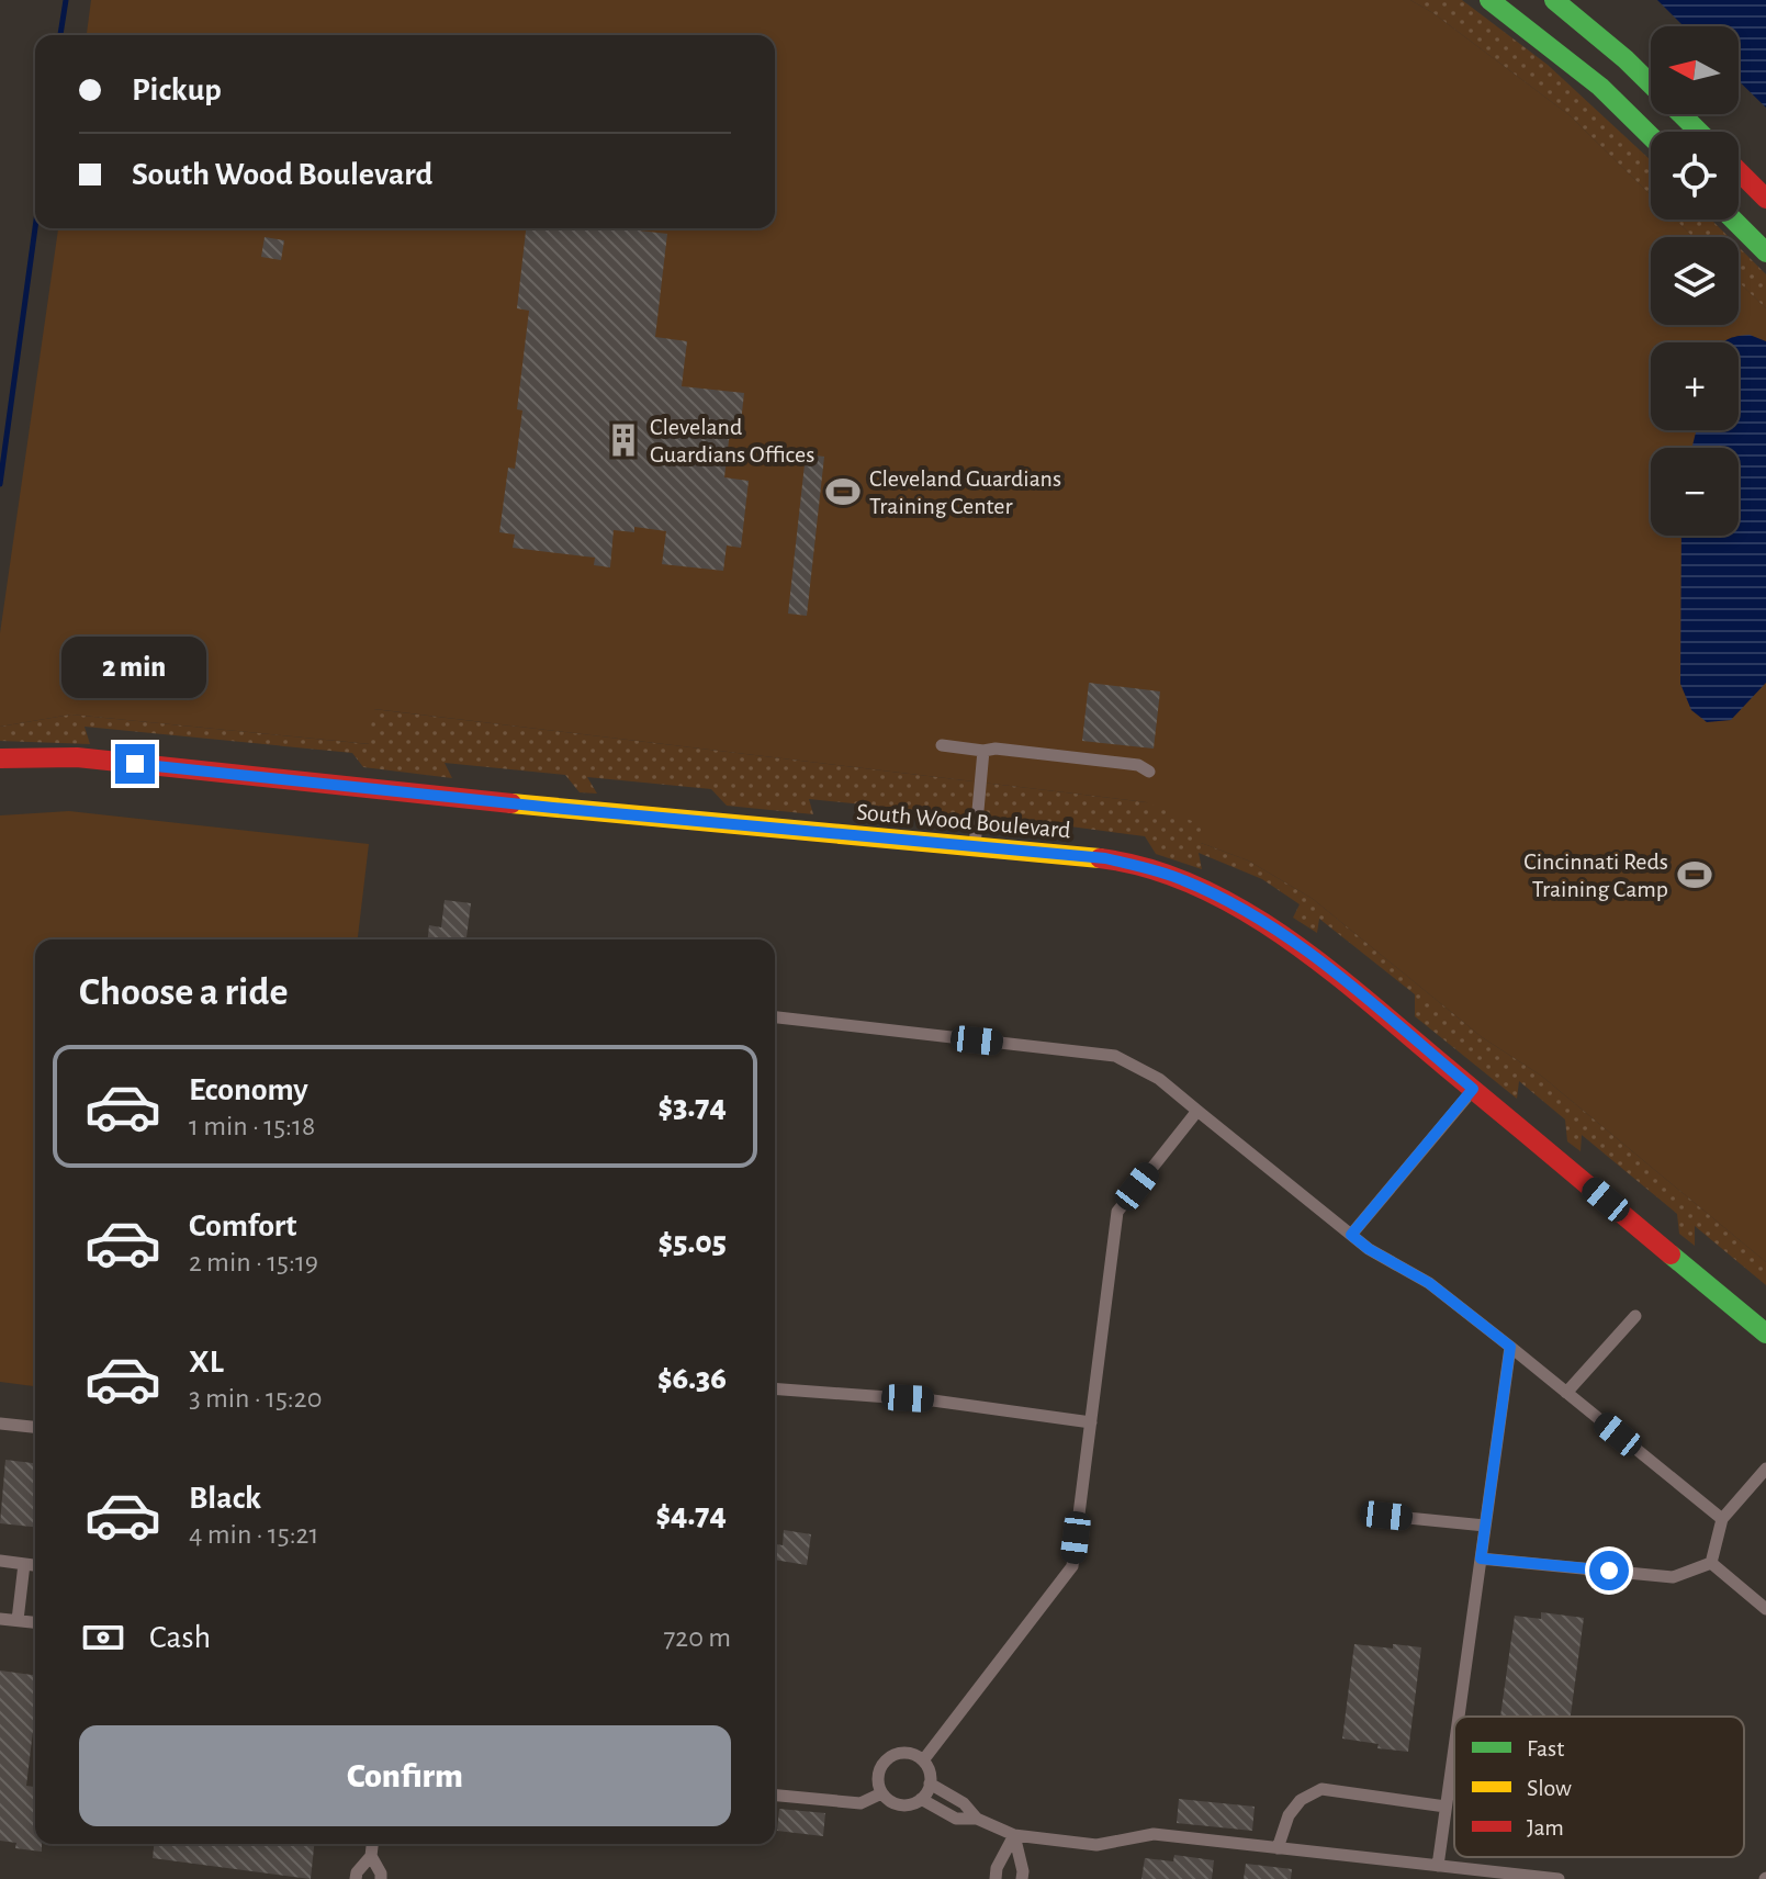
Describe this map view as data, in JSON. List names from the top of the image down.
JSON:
{
  "streets": {
    "street": ["South Wood Boulevard"]
  },
  "places": {
    "building": ["Cleveland Guardians Offices"],
    "sports": ["Cleveland Guardians Training Center", "Cincinnati Reds Training Camp"]
  },
  "legend": ["Fast", "Slow", "Jam"],
  "north": "left",
  "page": {
    "map_buttons": ["+", "−"],
    "banner": ["Pickup", "South Wood Boulevard"],
    "bubble": "2 min",
    "heading": "Choose a ride",
    "list": [
      {
        "name": "Economy",
        "note": "1 min · 15:18",
        "value": "$3.74"
      },
      {
        "name": "Comfort",
        "note": "2 min · 15:19",
        "value": "$5.05"
      },
      {
        "name": "XL",
        "note": "3 min · 15:20",
        "value": "$6.36"
      },
      {
        "name": "Black",
        "note": "4 min · 15:21",
        "value": "$4.74"
      }
    ],
    "pay": ["Cash", "720 m"],
    "buttons": "Confirm"
  }
}
